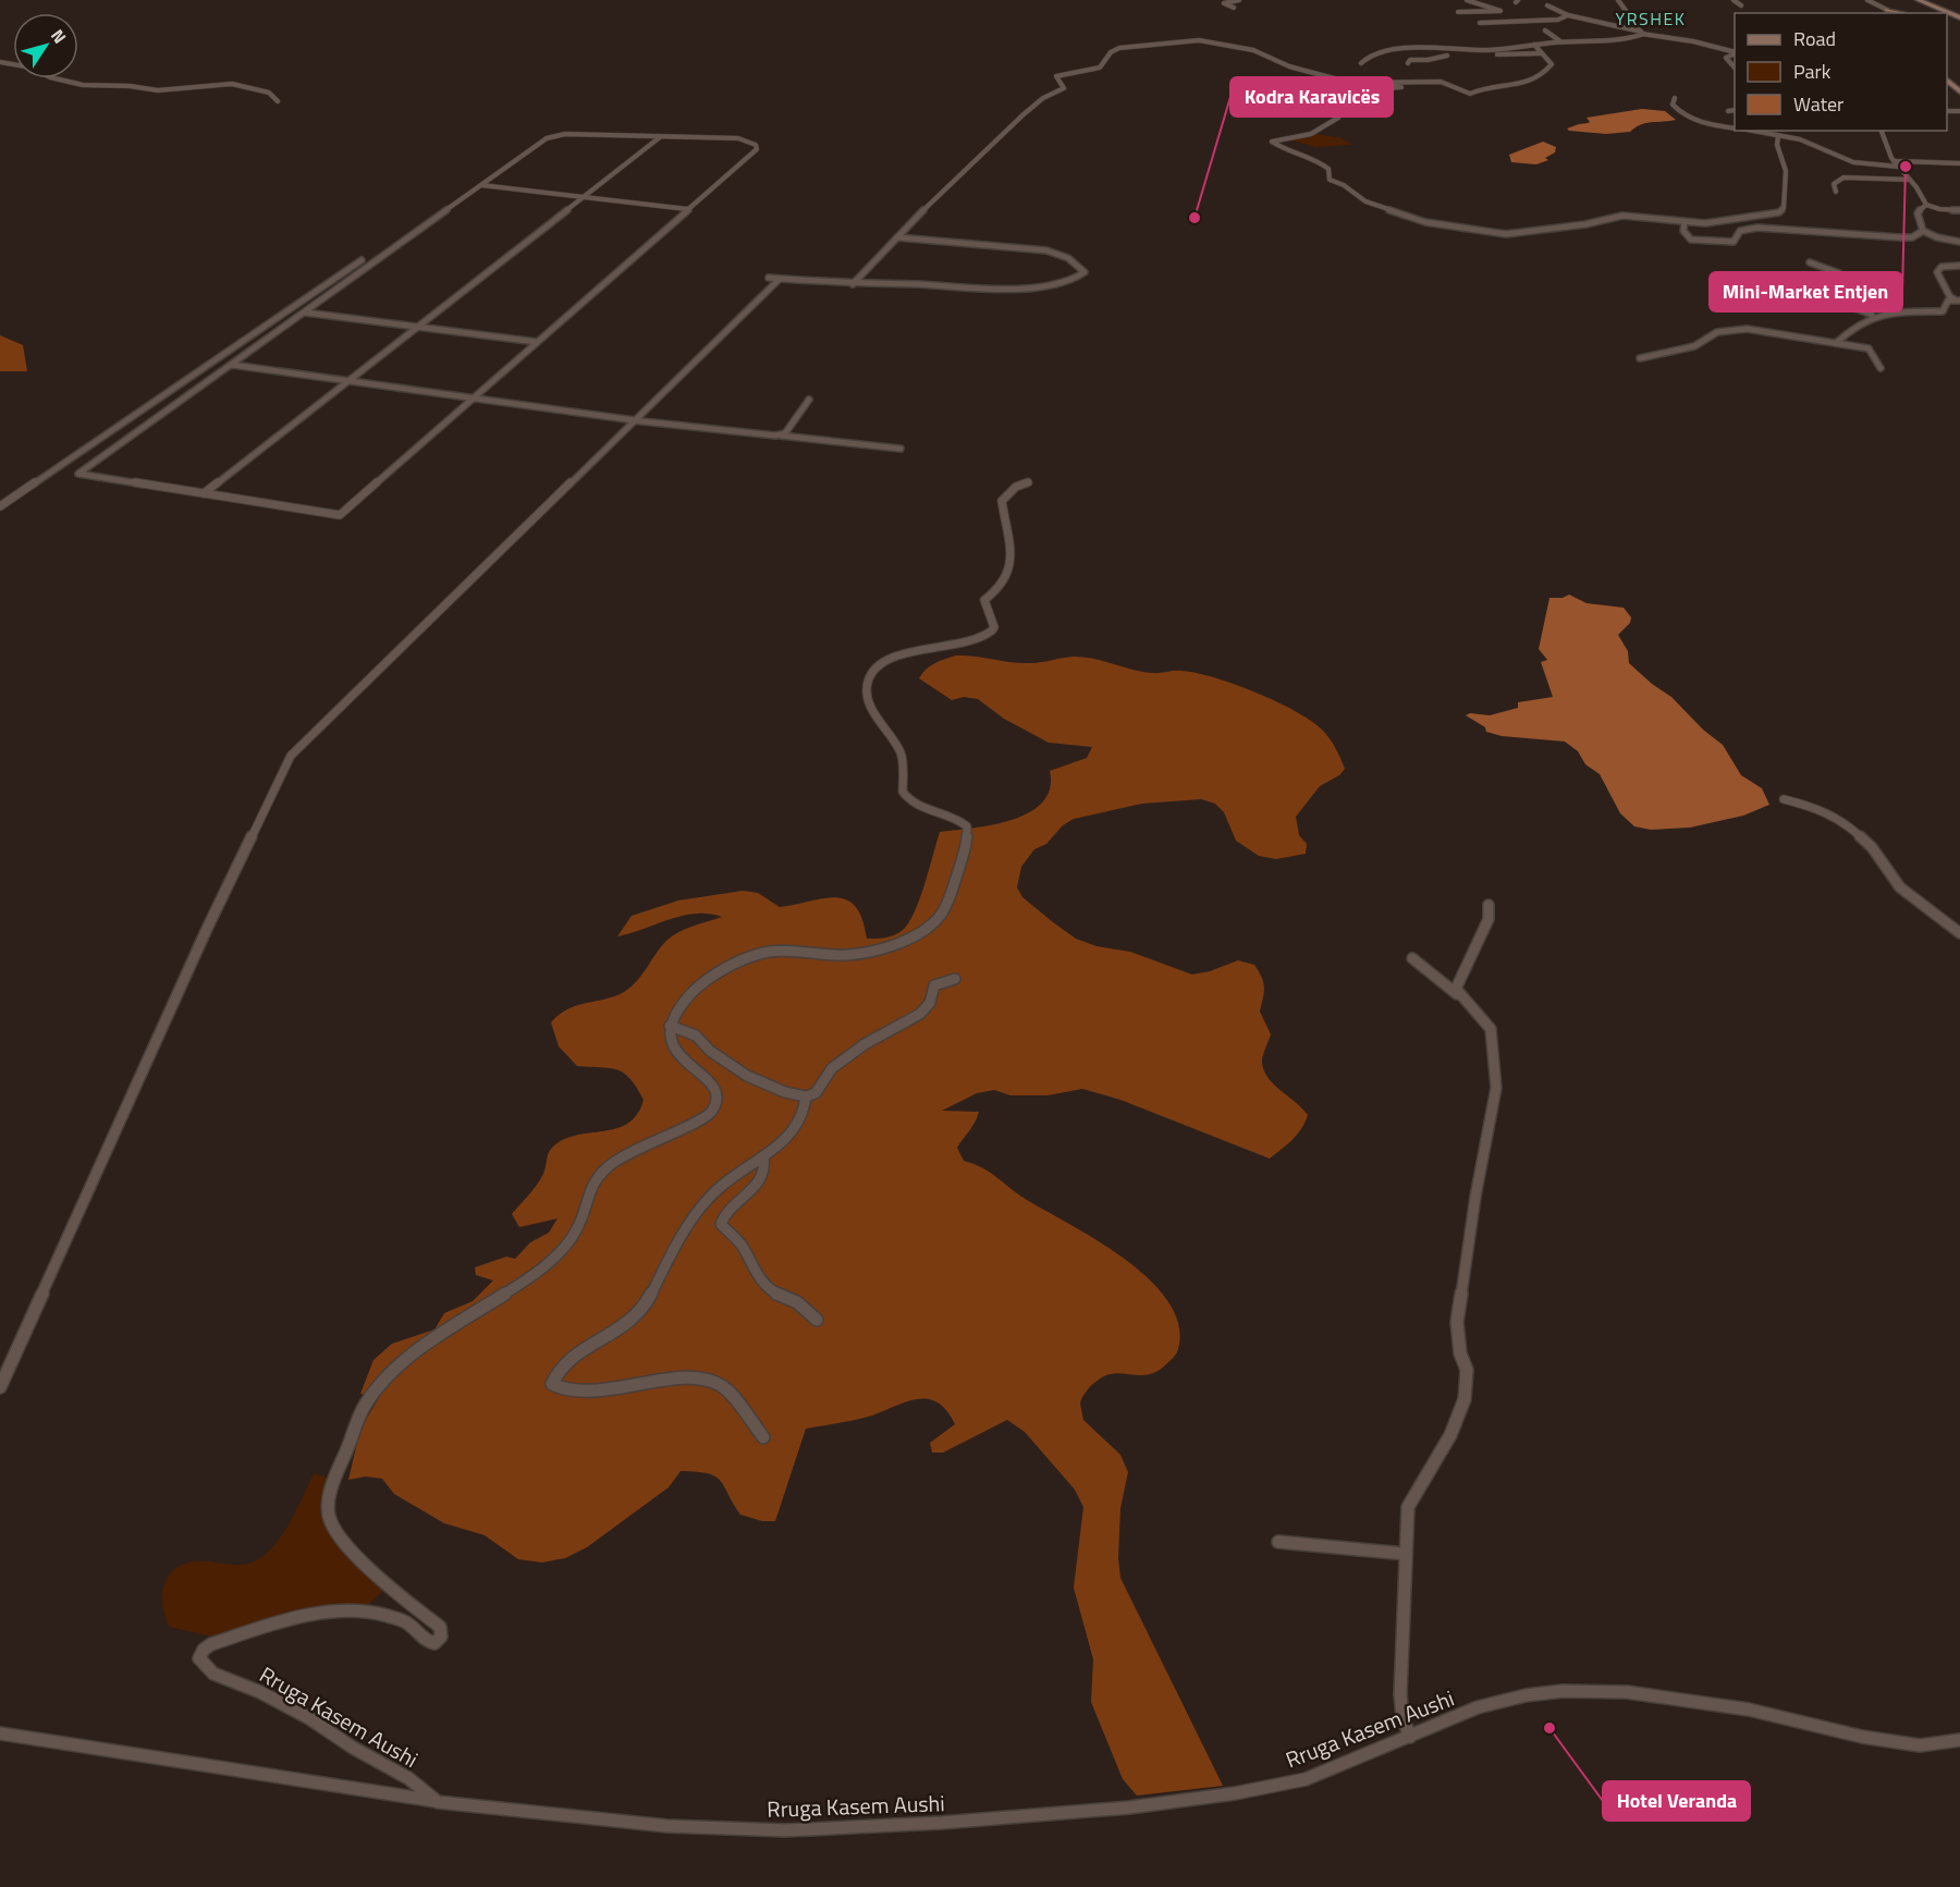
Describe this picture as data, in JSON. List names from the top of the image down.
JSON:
{
  "streets": {
    "street": ["Rruga Kasem Aushi"]
  },
  "districts": ["YRSHEK"],
  "places": ["Mini-Market Entjen", "Kodra Karavicës", "Hotel Veranda"],
  "legend": ["Road", "Park", "Water"],
  "north": "top right"
}
